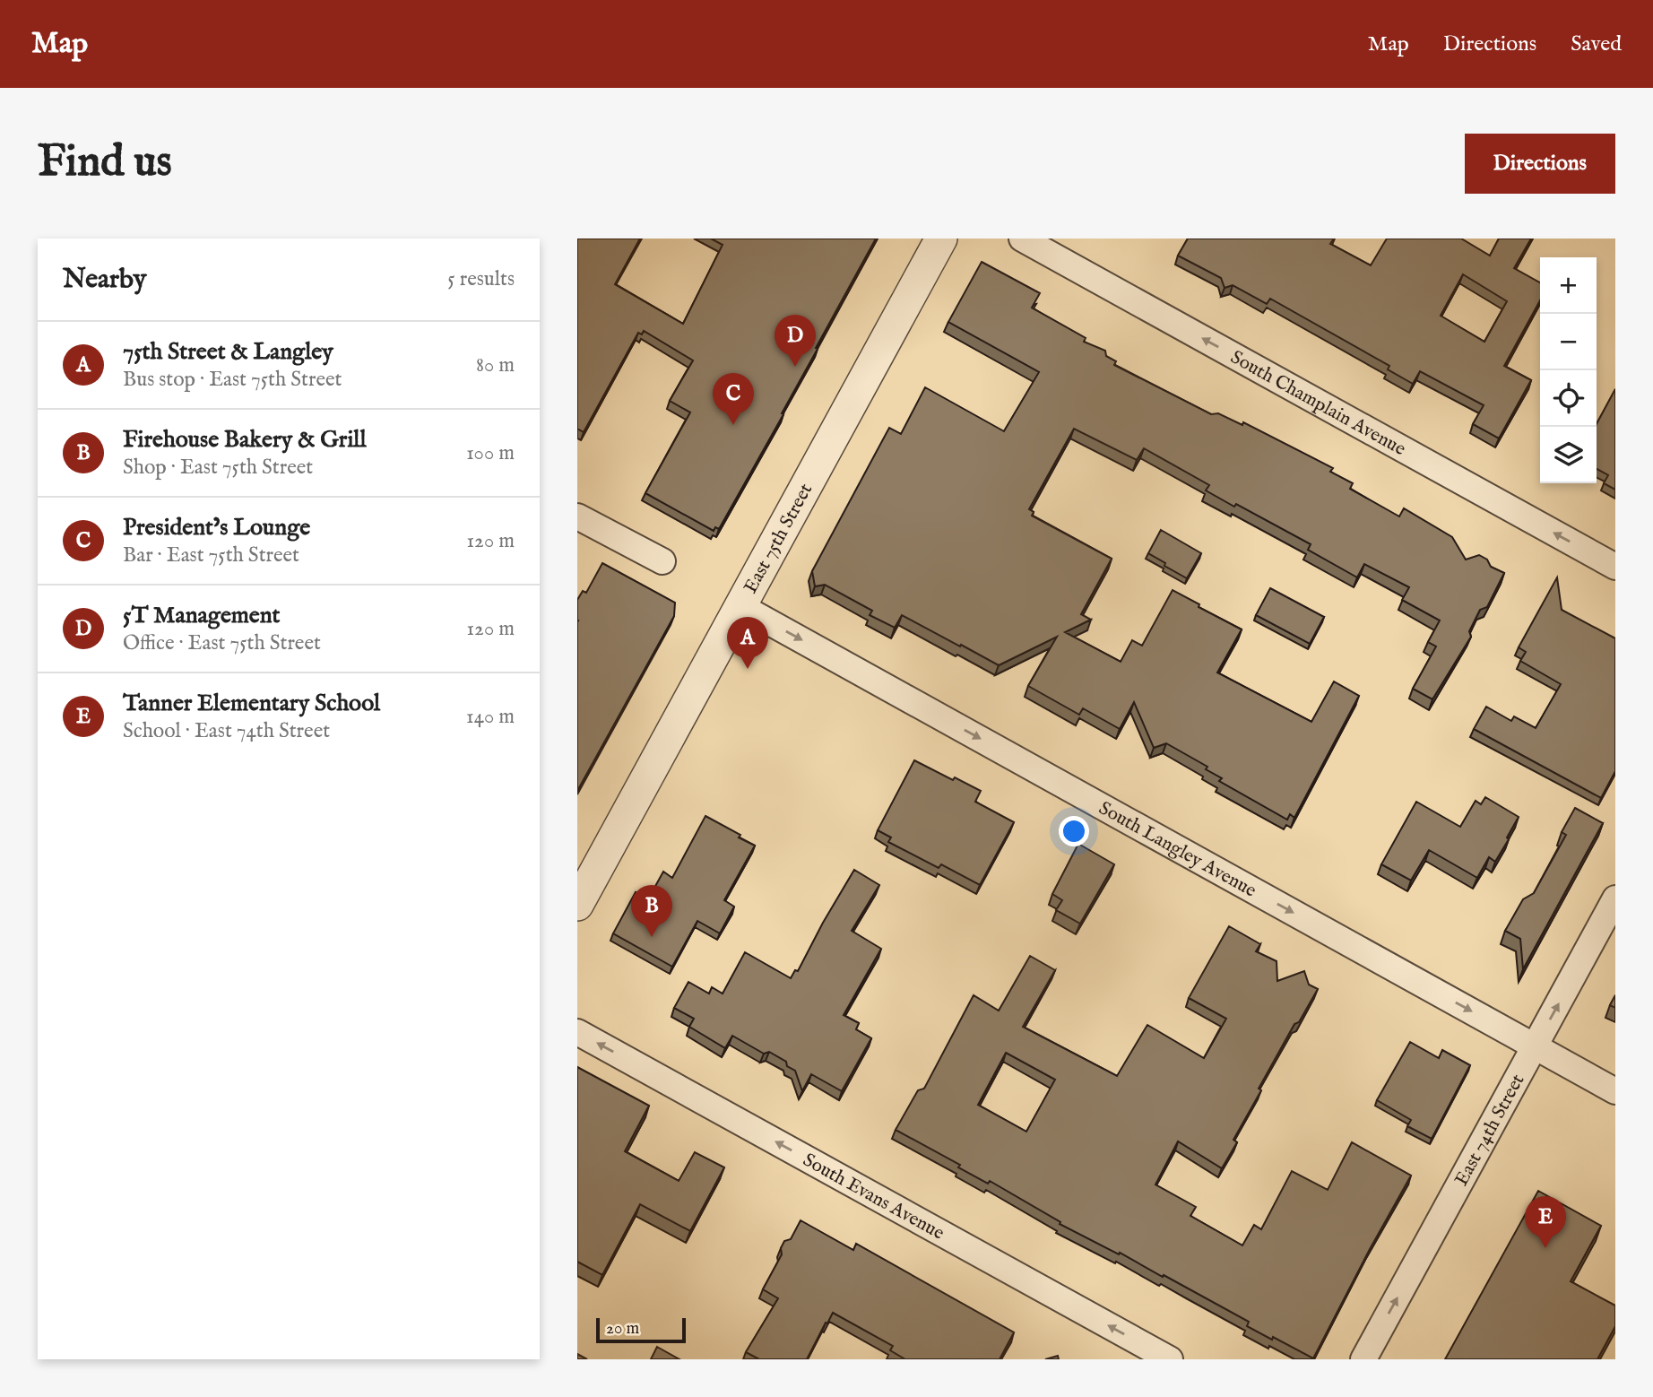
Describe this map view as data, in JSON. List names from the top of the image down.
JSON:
{
  "streets": {
    "street": [
      "South Champlain Avenue",
      "East 75th Street",
      "South Langley Avenue",
      "East 74th Street",
      "South Evans Avenue"
    ]
  },
  "crossings": [
    ["East 75th Street", "South Langley Avenue"],
    ["South Langley Avenue", "East 74th Street"]
  ],
  "one_way": [
    "South Champlain Avenue",
    "South Langley Avenue",
    "East 74th Street",
    "South Evans Avenue"
  ],
  "scale_bar": "20 m",
  "page": {
    "header": "Map",
    "nav": ["Map", "Directions", "Saved"],
    "buttons": "Directions",
    "title": "Find us",
    "heading": ["Nearby", "5 results"],
    "map_buttons": ["+", "−"],
    "pins": [
      "D",
      "C",
      "A",
      "B",
      "E"
    ],
    "list": [
      {
        "mark": "A",
        "name": "75th Street & Langley",
        "note": "Bus stop · East 75th Street",
        "value": "80 m"
      },
      {
        "mark": "B",
        "name": "Firehouse Bakery & Grill",
        "note": "Shop · East 75th Street",
        "value": "100 m"
      },
      {
        "mark": "C",
        "name": "President’s Lounge",
        "note": "Bar · East 75th Street",
        "value": "120 m"
      },
      {
        "mark": "D",
        "name": "5T Management",
        "note": "Office · East 75th Street",
        "value": "120 m"
      },
      {
        "mark": "E",
        "name": "Tanner Elementary School",
        "note": "School · East 74th Street",
        "value": "140 m"
      }
    ],
    "scale": "20 m"
  }
}
